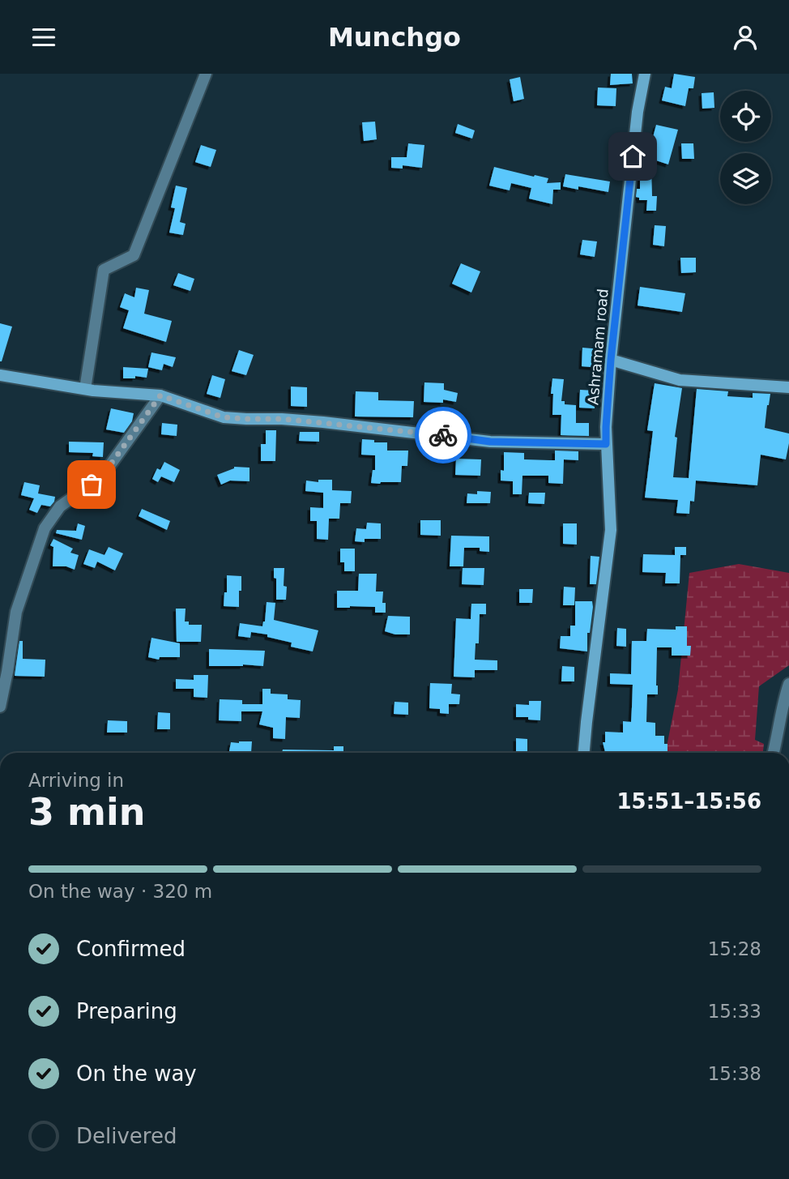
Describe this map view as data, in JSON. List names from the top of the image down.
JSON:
{
  "streets": {
    "street": ["Ashramam road"]
  },
  "page": {
    "header": "Munchgo",
    "heading": ["3 min", "Arriving in", "15:51–15:56"],
    "bar": "On the way · 320 m",
    "list": [
      ["Confirmed", "15:28"],
      ["Preparing", "15:33"],
      ["On the way", "15:38"],
      "Delivered"
    ]
  }
}
